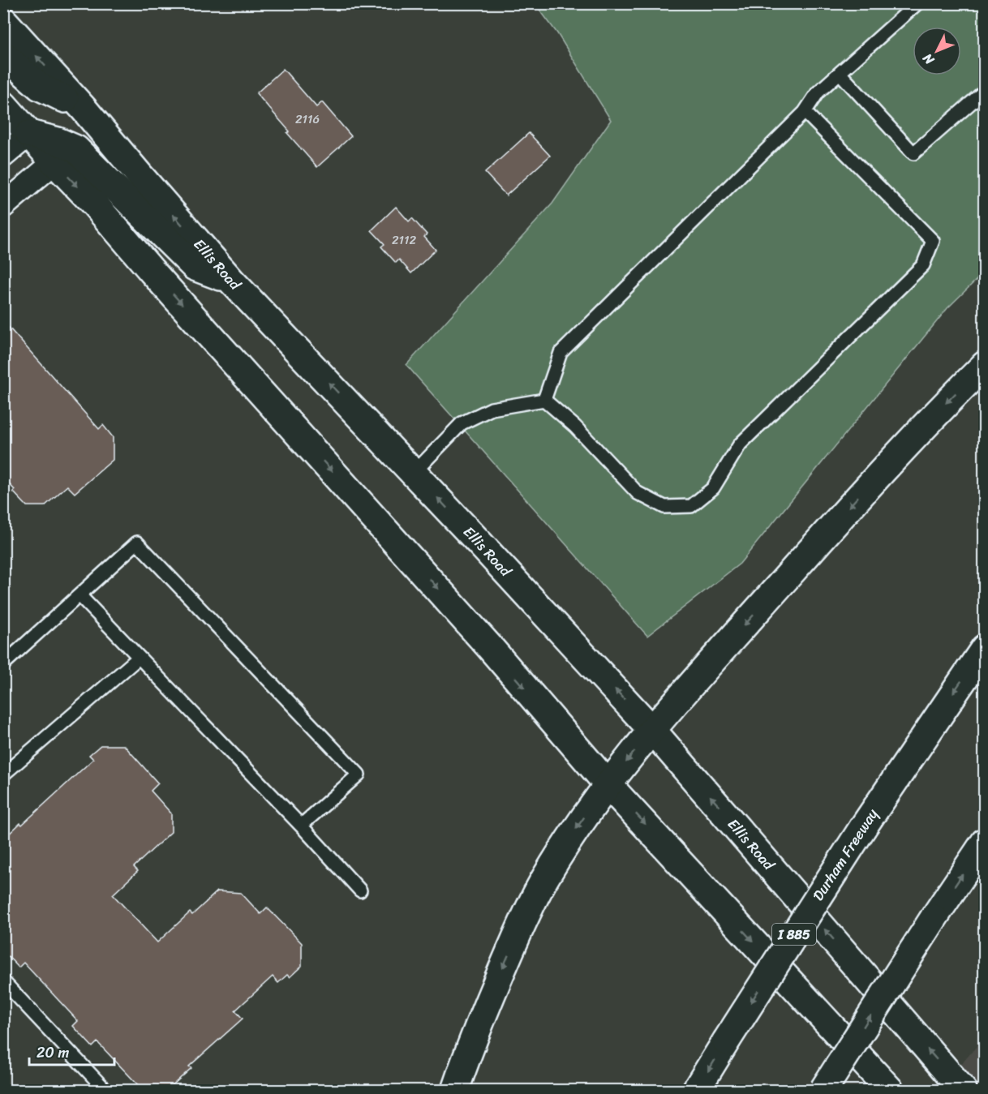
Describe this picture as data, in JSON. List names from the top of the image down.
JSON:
{
  "streets": {
    "main road": ["Ellis Road", "Durham Freeway", "I 885"]
  },
  "house_numbers": ["2116", "2112"],
  "scale_bar": "20 m",
  "north": "bottom left"
}
